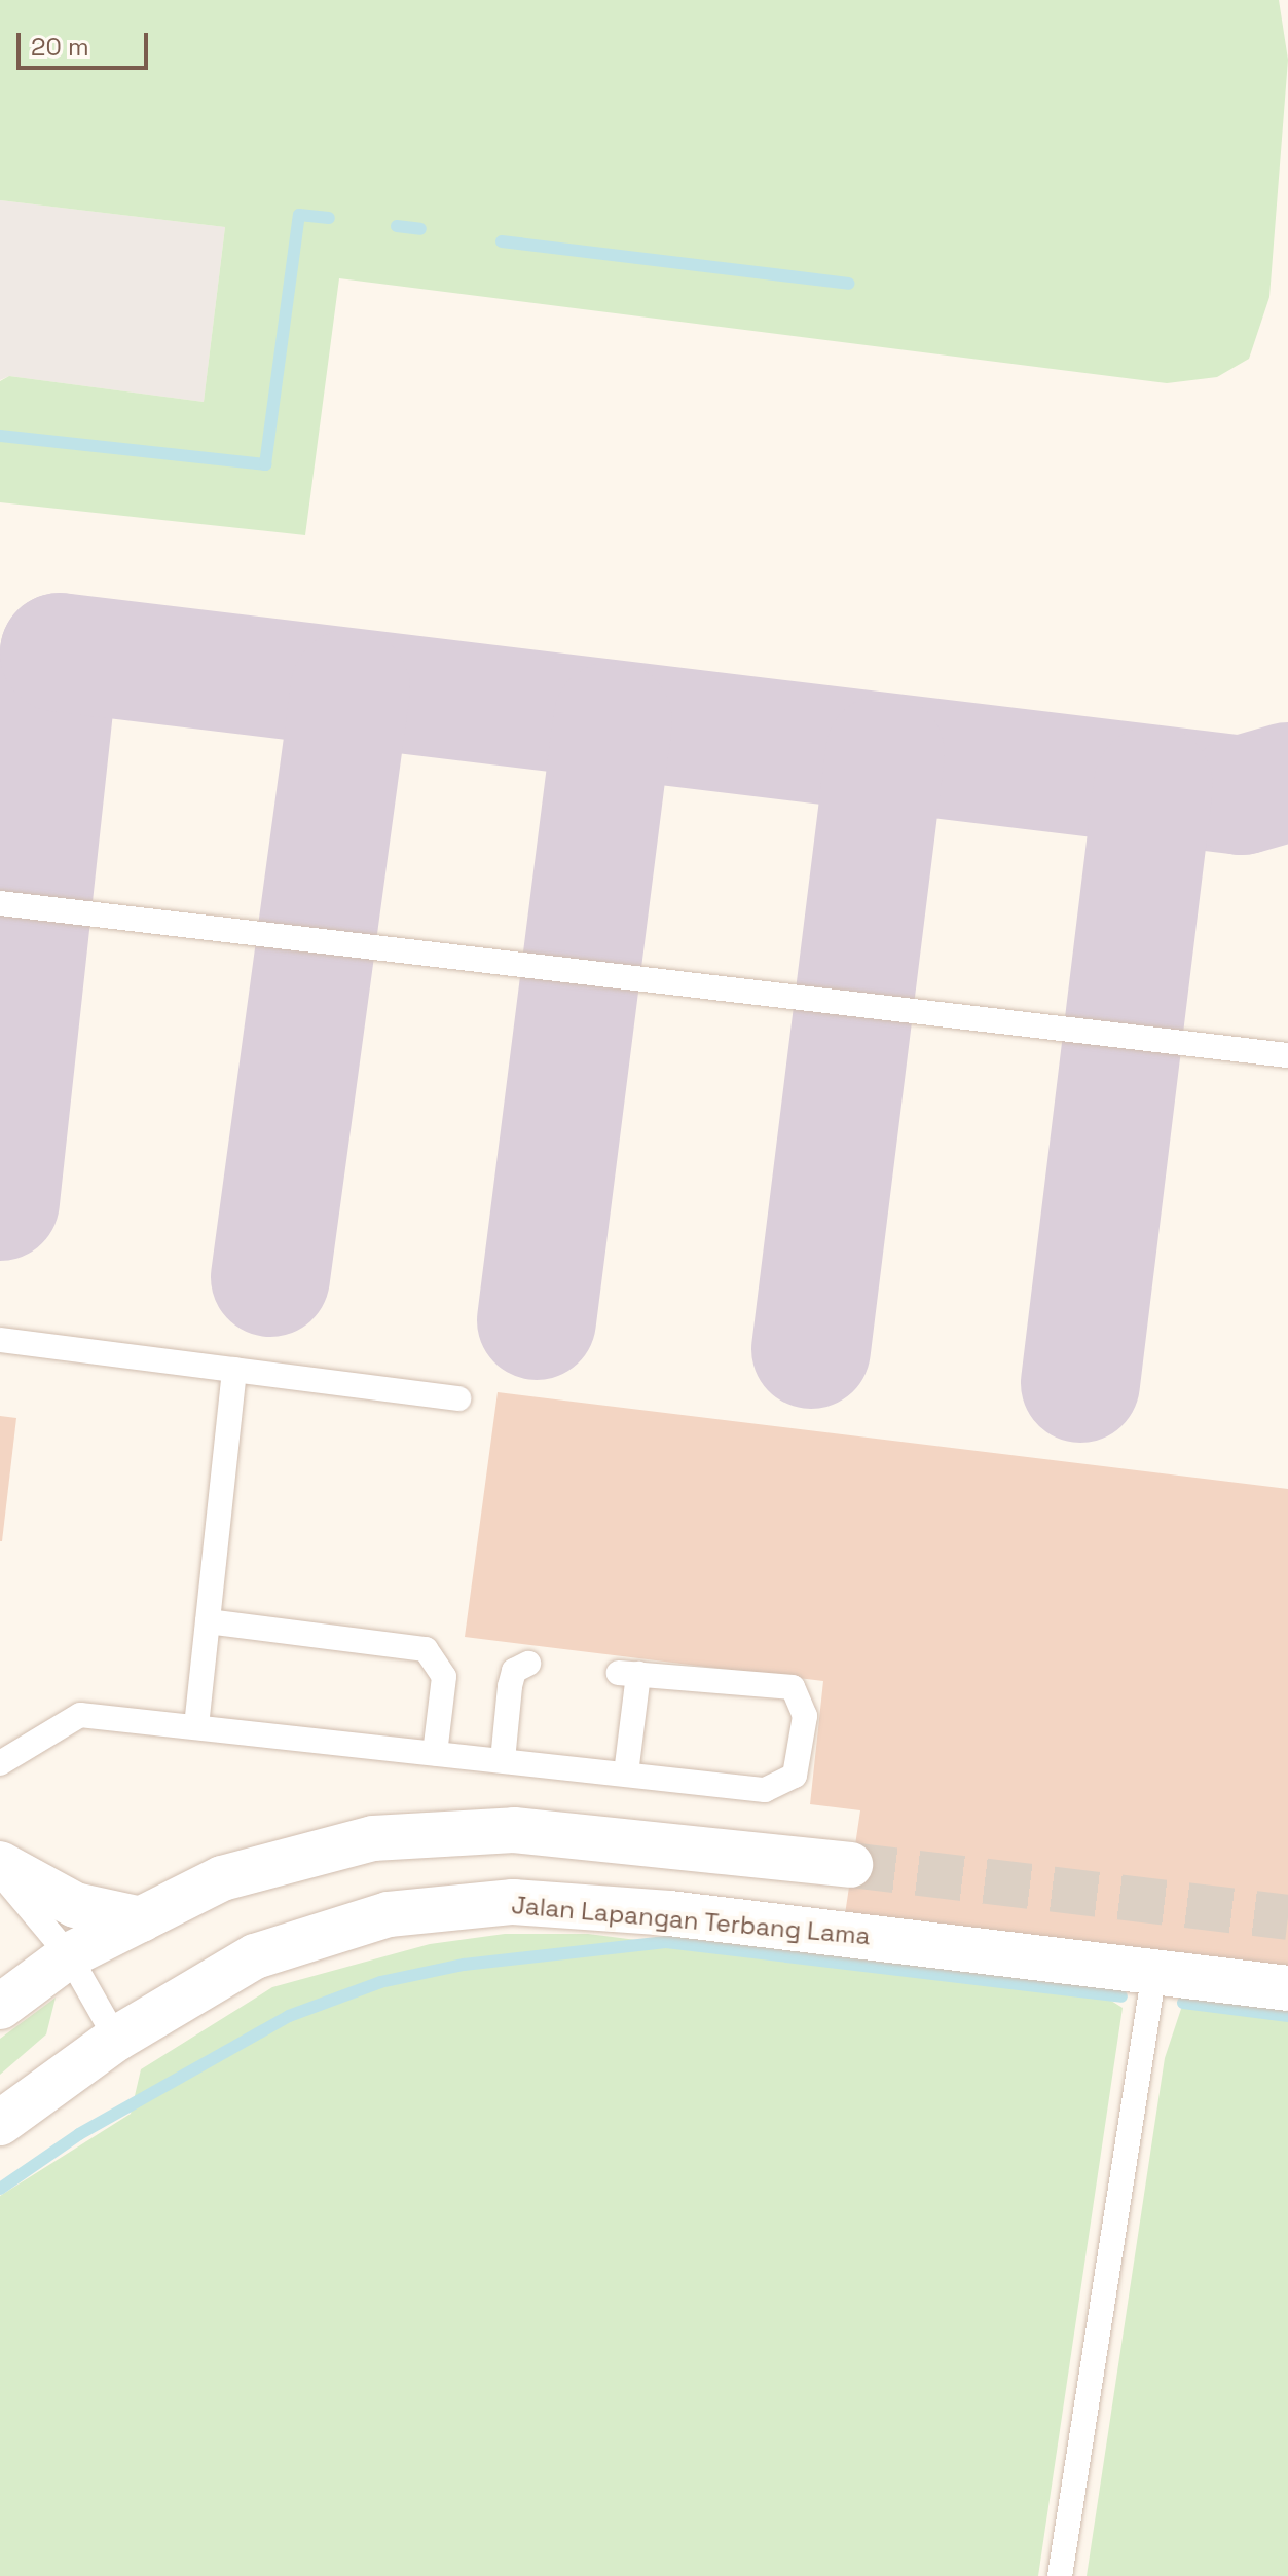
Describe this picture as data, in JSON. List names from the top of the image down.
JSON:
{
  "streets": {
    "main road": ["Jalan Lapangan Terbang Lama"]
  },
  "scale_bar": "20 m"
}
